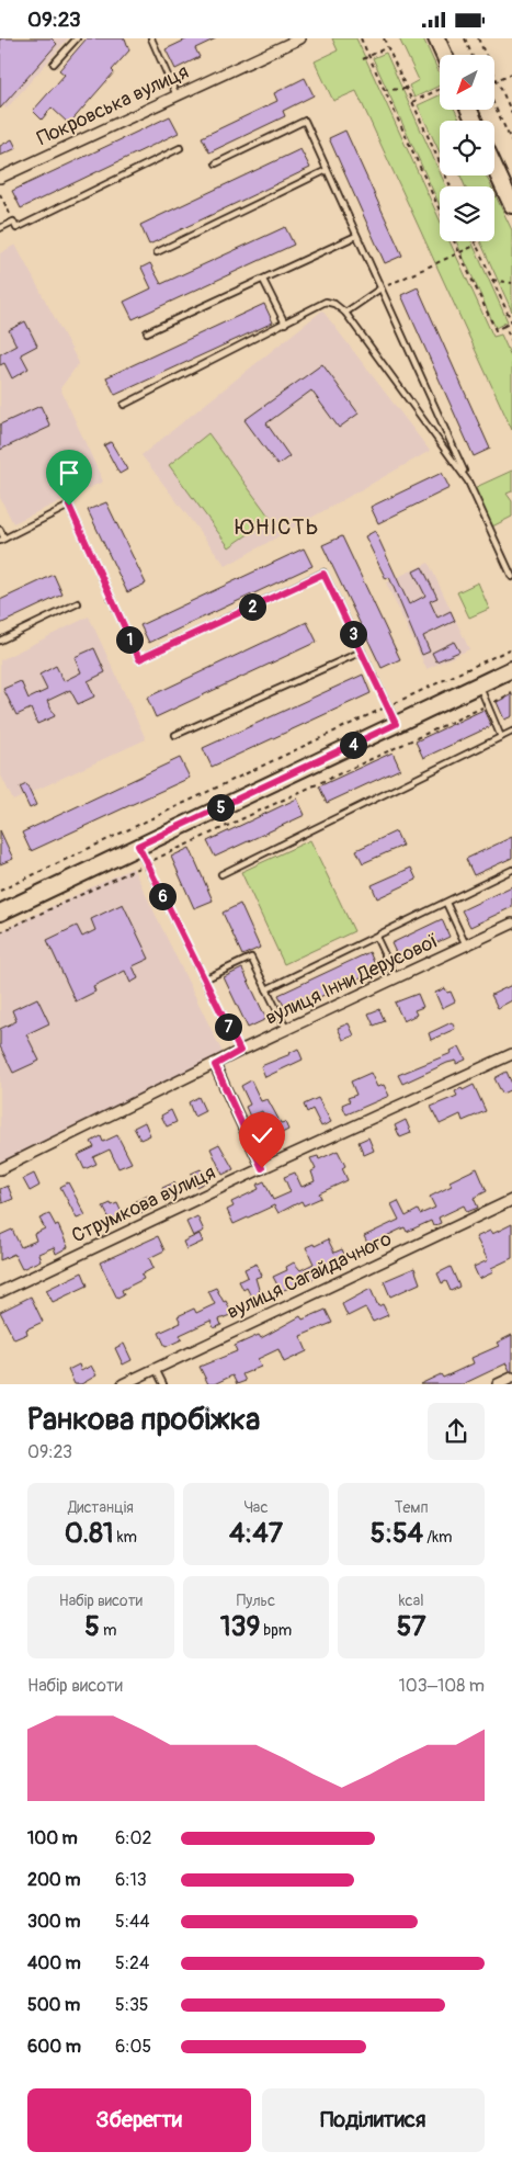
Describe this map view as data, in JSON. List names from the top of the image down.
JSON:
{
  "streets": {
    "street": [
      "Покровська вулиця",
      "вулиця Інни Дерусової",
      "Струмкова вулиця",
      "вулиця Сагайдачного"
    ]
  },
  "districts": ["ЮНІСТЬ"],
  "north": "bottom left",
  "page": {
    "status": "09:23",
    "pins": [
      "2",
      "3",
      "1",
      "4",
      "5",
      "6",
      "7"
    ],
    "heading": ["Ранкова пробіжка", "09:23"],
    "stats": [
      ["Дистанція", "0.81 km"],
      ["Час", "4:47"],
      ["Темп", "5:54 /km"],
      ["Набір висоти", "5 m"],
      ["Пульс", "139 bpm"],
      ["kcal", "57"]
    ],
    "chart": ["Набір висоти", "103–108 m"],
    "list": [
      {
        "name": "100 m",
        "note": "6:02"
      },
      {
        "name": "200 m",
        "note": "6:13"
      },
      {
        "name": "300 m",
        "note": "5:44"
      },
      {
        "name": "400 m",
        "note": "5:24"
      },
      {
        "name": "500 m",
        "note": "5:35"
      },
      {
        "name": "600 m",
        "note": "6:05"
      }
    ],
    "buttons": ["Зберегти", "Поділитися"]
  }
}
